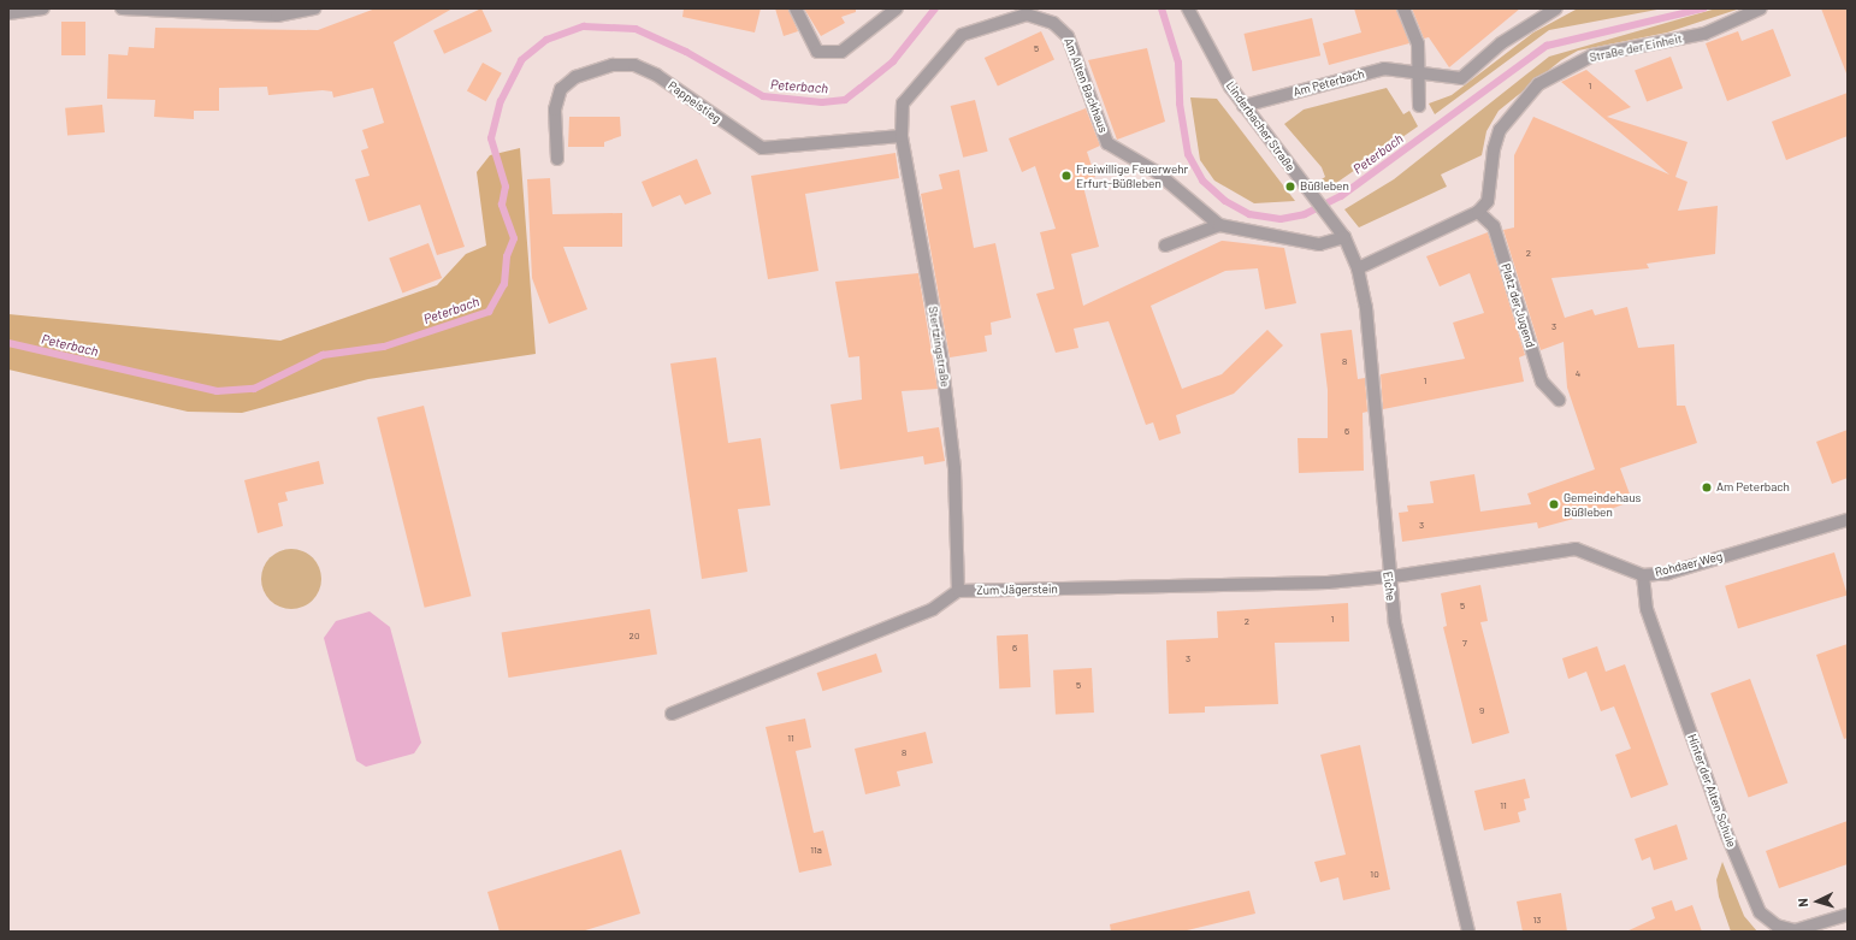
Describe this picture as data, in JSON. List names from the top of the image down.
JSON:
{
  "streets": {
    "street": [
      "Straße der Einheit",
      "Am Peterbach",
      "Am Alten Backhaus",
      "Pappelstieg",
      "Linderbacher Straße",
      "Platz der Jugend",
      "Stertzingstraße",
      "Rohdaer Weg",
      "Eiche",
      "Zum Jägerstein",
      "Hinter der Alten Schule"
    ]
  },
  "crossings": [
    ["Straße der Einheit", "Platz der Jugend"],
    ["Am Peterbach", "Linderbacher Straße"],
    ["Am Alten Backhaus", "Linderbacher Straße"],
    ["Am Alten Backhaus", "Stertzingstraße"],
    ["Am Alten Backhaus", "Eiche"],
    ["Pappelstieg", "Stertzingstraße"],
    ["Linderbacher Straße", "Eiche"],
    ["Stertzingstraße", "Zum Jägerstein"],
    ["Rohdaer Weg", "Eiche"],
    ["Rohdaer Weg", "Zum Jägerstein"],
    ["Rohdaer Weg", "Hinter der Alten Schule"],
    ["Eiche", "Zum Jägerstein"]
  ],
  "water": ["Peterbach"],
  "places": [
    "Freiwillige Feuerwehr Erfurt-Büßleben",
    "Büßleben",
    "Am Peterbach",
    "Gemeindehaus Büßleben"
  ],
  "house_numbers": [
    "5",
    "1",
    "2",
    "3",
    "8",
    "4",
    "1",
    "6",
    "3",
    "5",
    "1",
    "2",
    "20",
    "7",
    "6",
    "3",
    "5",
    "9",
    "11",
    "8",
    "11",
    "11a",
    "10",
    "13"
  ],
  "north": "left"
}
